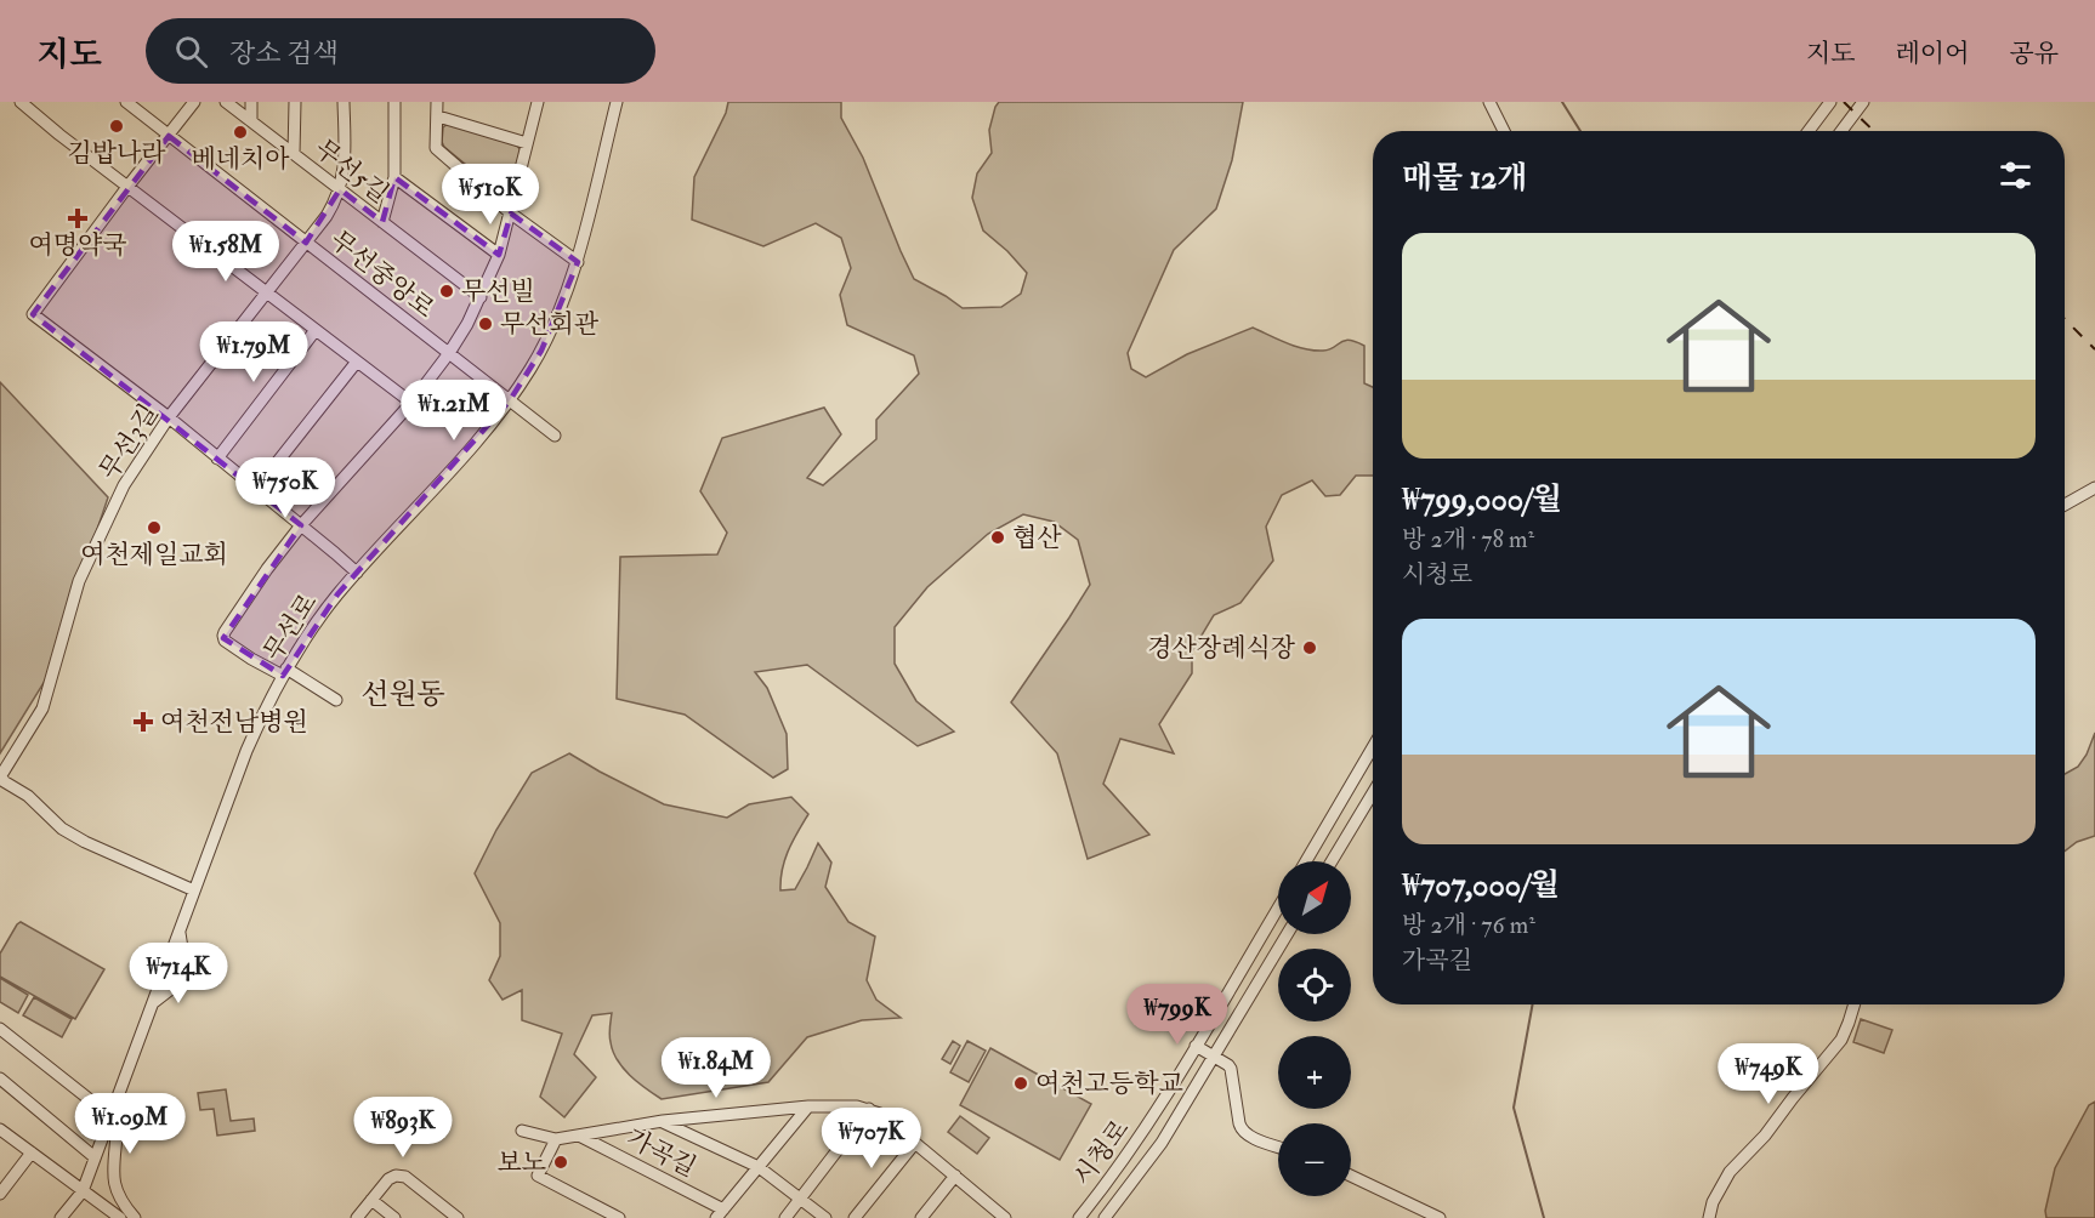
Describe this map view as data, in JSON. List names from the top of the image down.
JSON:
{
  "streets": {
    "street": [
      "무선5길",
      "무선중앙로",
      "무선3길",
      "무선로",
      "가곡길",
      "시청로"
    ]
  },
  "crossings": [
    ["무선5길", "무선3길"],
    ["무선중앙로", "무선3길"],
    ["무선중앙로", "무선로"],
    ["무선3길", "무선로"]
  ],
  "districts": ["선원동"],
  "places": {
    "other": [
      "김밥나라",
      "베네치아",
      "무선빌",
      "무선회관",
      "여천제일교회",
      "협산",
      "경산장례식장",
      "여천고등학교",
      "보노"
    ],
    "health": ["여명약국", "여천전남병원"]
  },
  "north": "top right",
  "page": {
    "header": "지도",
    "search": "장소 검색",
    "nav": ["지도", "레이어", "공유"],
    "heading": "매물 12개",
    "price": [
      "₩510K",
      "₩1.58M",
      "₩1.79M",
      "₩1.21M",
      "₩750K",
      "₩714K",
      "₩799K",
      "₩1.84M",
      "₩749K",
      "₩1.09M",
      "₩893K",
      "₩707K"
    ],
    "list": [
      {
        "name": "₩799,000/월",
        "note": "방 2개 · 78 m² · 시청로"
      },
      {
        "name": "₩707,000/월",
        "note": "방 2개 · 76 m² · 가곡길"
      }
    ],
    "map_buttons": ["+", "−"]
  }
}
